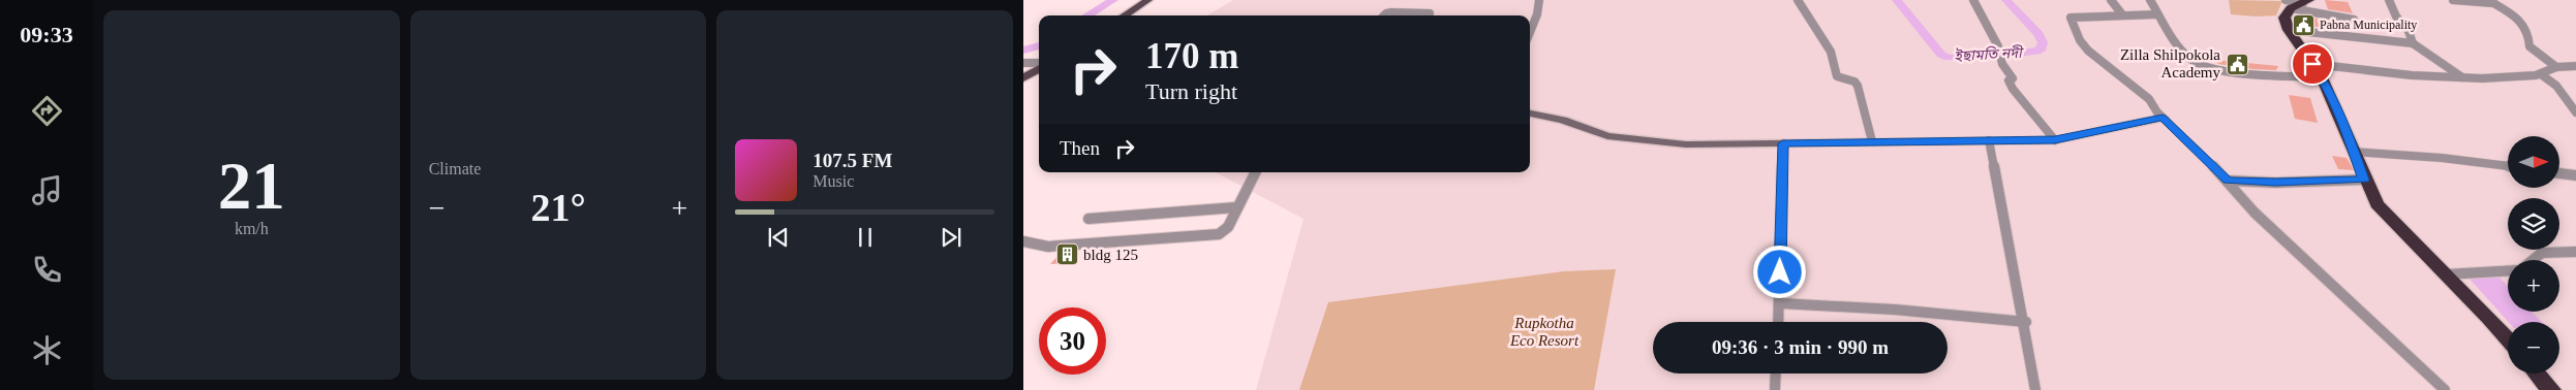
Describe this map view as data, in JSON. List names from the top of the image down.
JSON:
{
  "water": ["ইছামতি নদী"],
  "parks": ["Rupkotha Eco Resort"],
  "places": {
    "public building": ["Pabna Municipality", "Zilla Shilpokola Academy"],
    "building": ["bldg 125"]
  },
  "north": "right",
  "page": {
    "tabs": "09:33",
    "tile": [
      ["21", "km/h"],
      "Climate"
    ],
    "turn": ["170 m", "Turn right"],
    "then": "Then",
    "map_buttons": ["+", "−"],
    "song": ["107.5 FM", "Music"],
    "heat": ["−", "21°", "+"],
    "limit": "30",
    "trip": "09:36 · 3 min · 990 m"
  }
}
